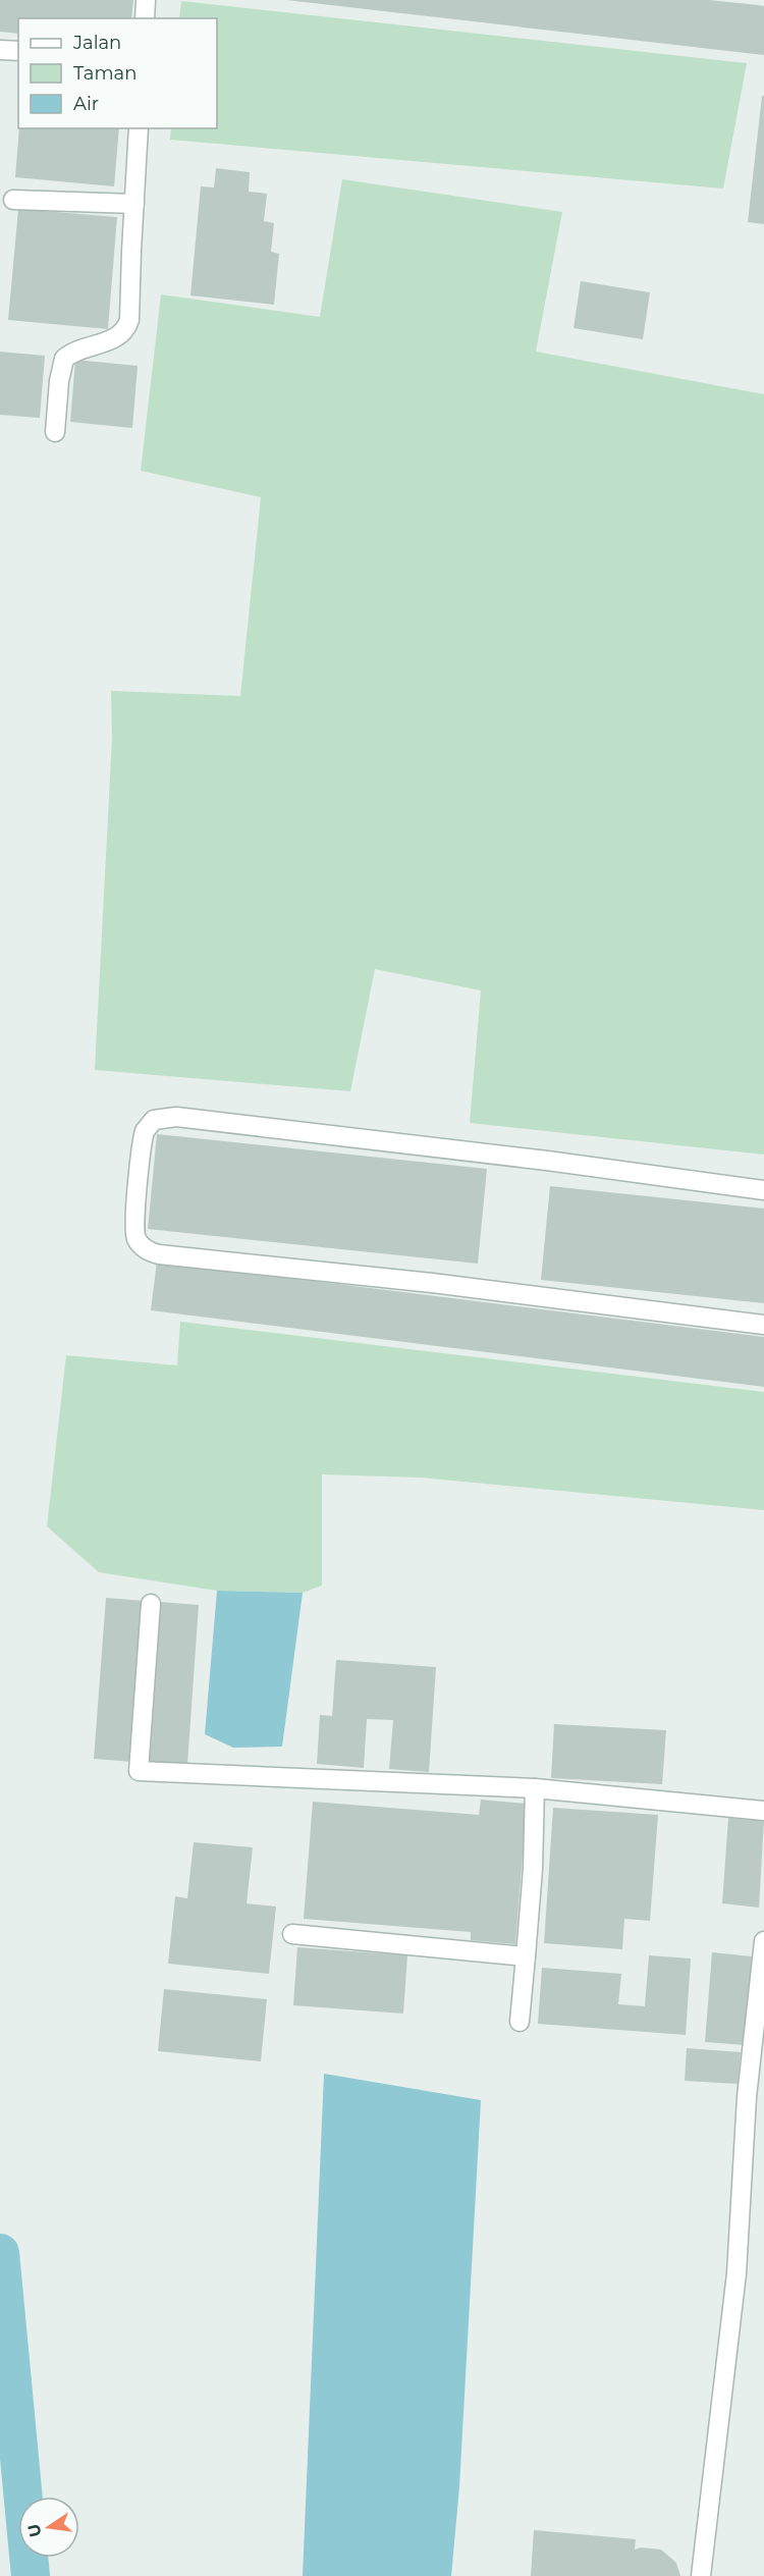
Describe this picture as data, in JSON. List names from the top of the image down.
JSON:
{
  "legend": ["Jalan", "Taman", "Air"],
  "north": "left"
}
